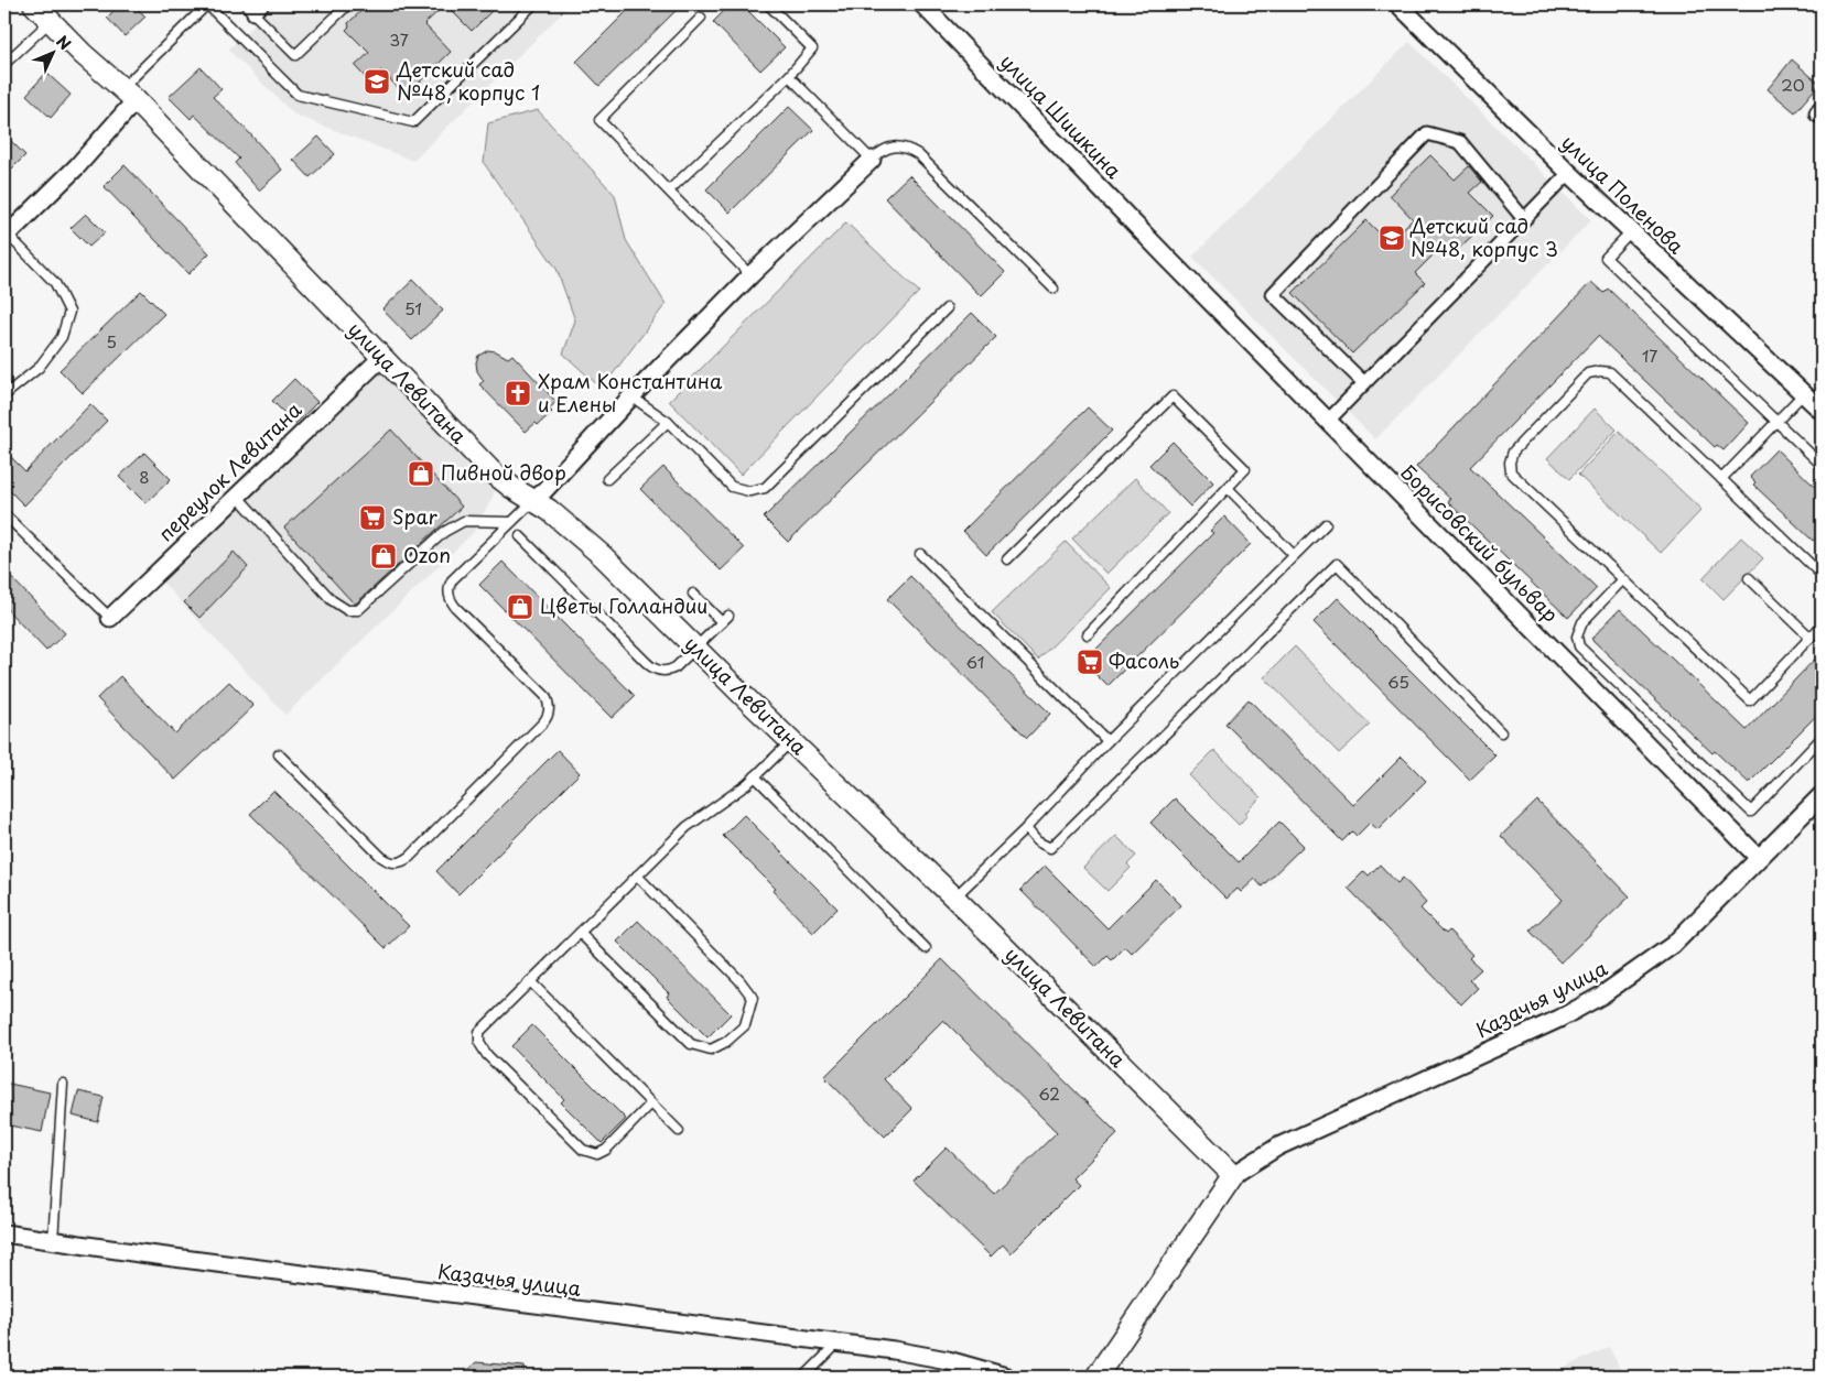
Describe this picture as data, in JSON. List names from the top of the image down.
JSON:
{
  "streets": {
    "street": [
      "улица Шишкина",
      "улица Поленова",
      "улица Левитана",
      "переулок Левитана",
      "Борисовский бульвар",
      "Казачья улица"
    ]
  },
  "crossings": [
    ["улица Шишкина", "Борисовский бульвар"],
    ["улица Левитана", "переулок Левитана"],
    ["улица Левитана", "Казачья улица"],
    ["Борисовский бульвар", "Казачья улица"]
  ],
  "places": {
    "school or university": ["Детский сад №48, корпус 1", "Детский сад №48, корпус 3"],
    "church": ["Храм Константина и Елены"],
    "shop": ["Пивной двор", "Ozon", "Цветы Голландии"],
    "supermarket": ["Spar", "Фасоль"]
  },
  "house_numbers": [
    "37",
    "20",
    "51",
    "5",
    "17",
    "8",
    "61",
    "65",
    "62"
  ],
  "north": "top right"
}
